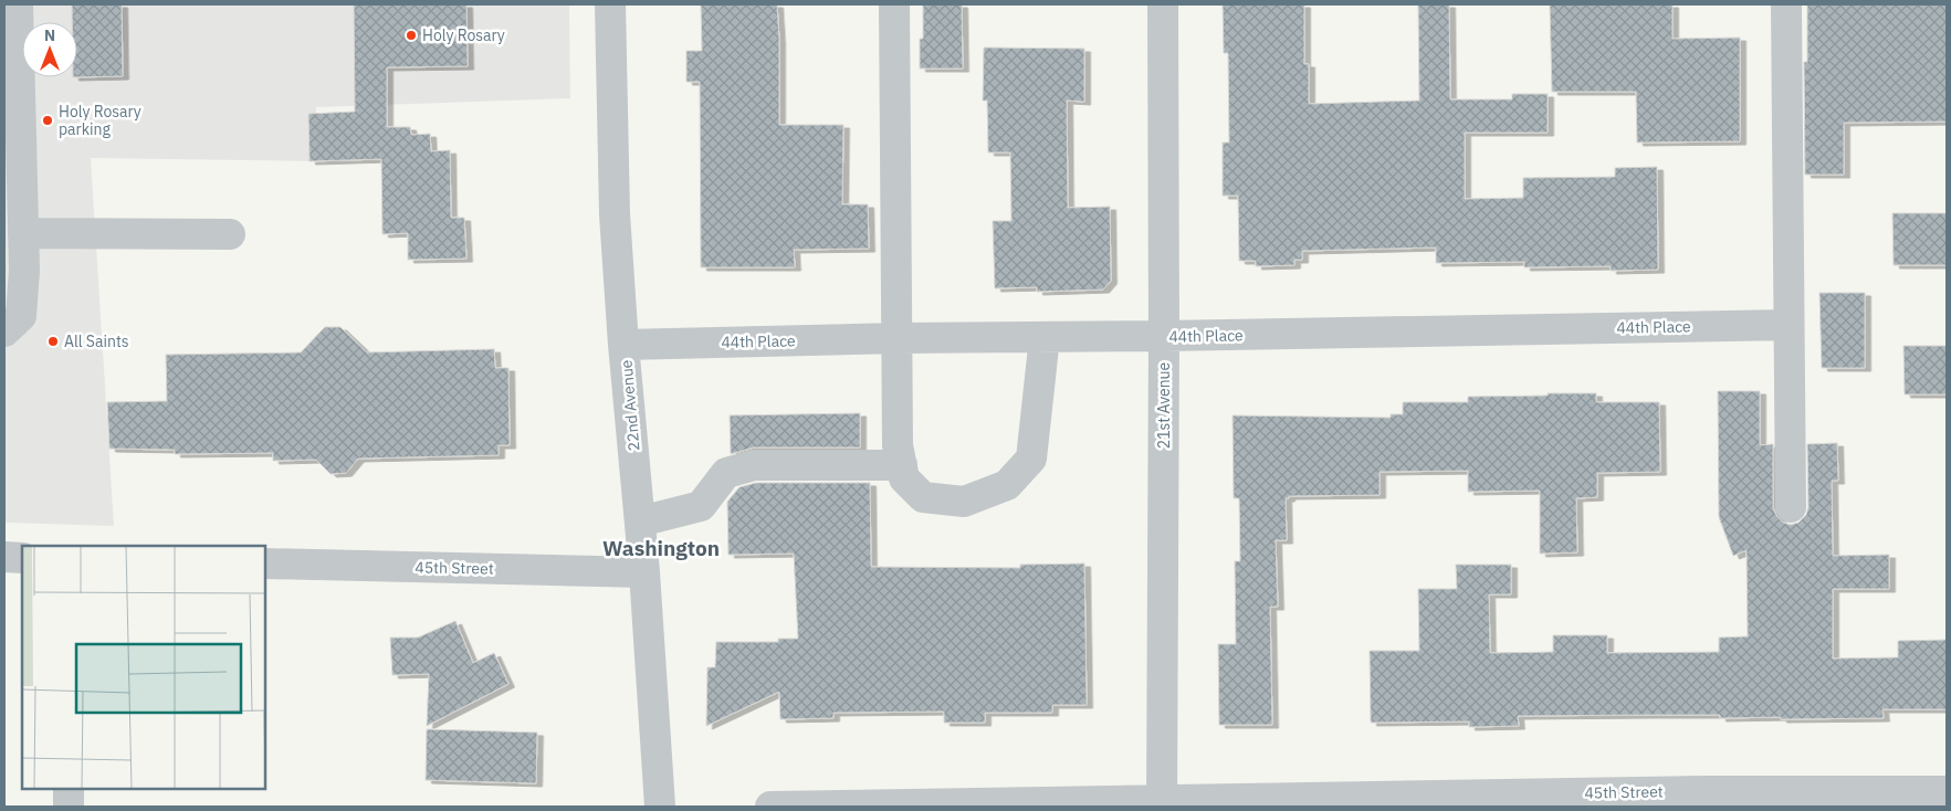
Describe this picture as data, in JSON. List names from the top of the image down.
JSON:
{
  "streets": {
    "street": [
      "44th Place",
      "22nd Avenue",
      "21st Avenue",
      "45th Street"
    ]
  },
  "crossings": [
    ["44th Place", "22nd Avenue"],
    ["44th Place", "21st Avenue"],
    ["22nd Avenue", "45th Street"],
    ["21st Avenue", "45th Street"]
  ],
  "districts": ["Washington"],
  "places": ["Holy Rosary", "Holy Rosary parking", "All Saints"],
  "north": "top"
}
